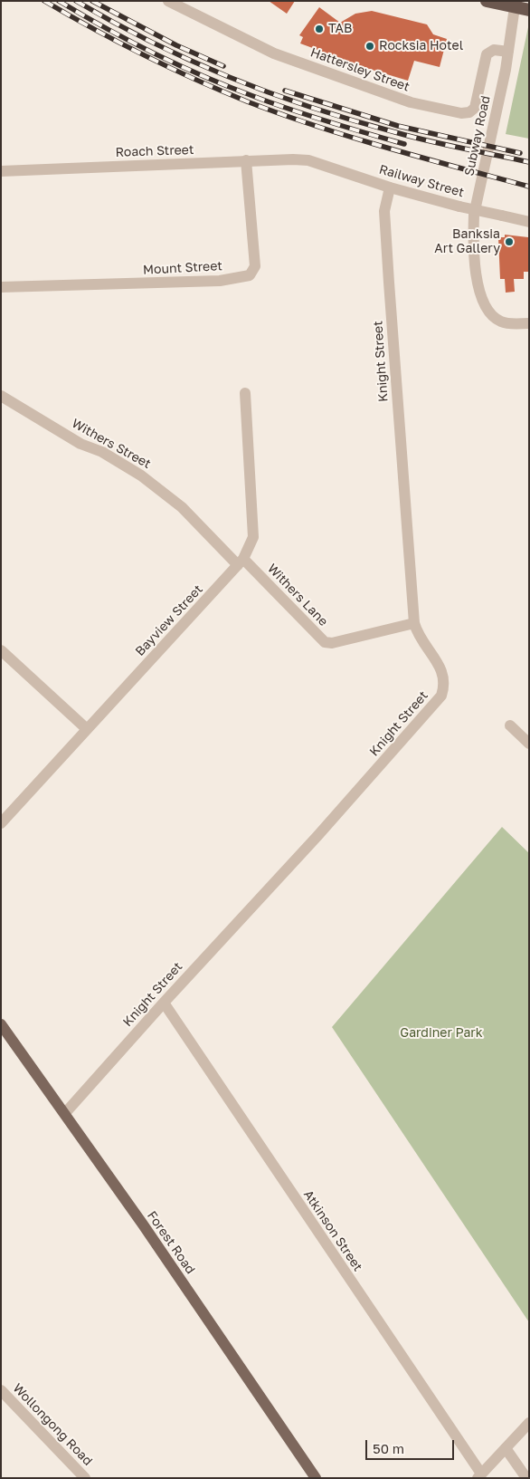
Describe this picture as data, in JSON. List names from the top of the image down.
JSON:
{
  "streets": {
    "main road": ["Forest Road"],
    "street": [
      "Hattersley Street",
      "Subway Road",
      "Roach Street",
      "Railway Street",
      "Mount Street",
      "Knight Street",
      "Withers Street",
      "Withers Lane",
      "Bayview Street",
      "Atkinson Street",
      "Wollongong Road"
    ]
  },
  "crossings": [
    ["Hattersley Street", "Subway Road"],
    ["Roach Street", "Railway Street"],
    ["Roach Street", "Mount Street"],
    ["Railway Street", "Knight Street"],
    ["Knight Street", "Withers Lane"],
    ["Knight Street", "Atkinson Street"],
    ["Knight Street", "Forest Road"],
    ["Withers Street", "Withers Lane"],
    ["Withers Street", "Bayview Street"],
    ["Withers Lane", "Bayview Street"]
  ],
  "parks": ["Gardiner Park"],
  "places": ["TAB", "Rocksia Hotel", "Banksia Art Gallery"],
  "scale_bar": "50 m"
}
